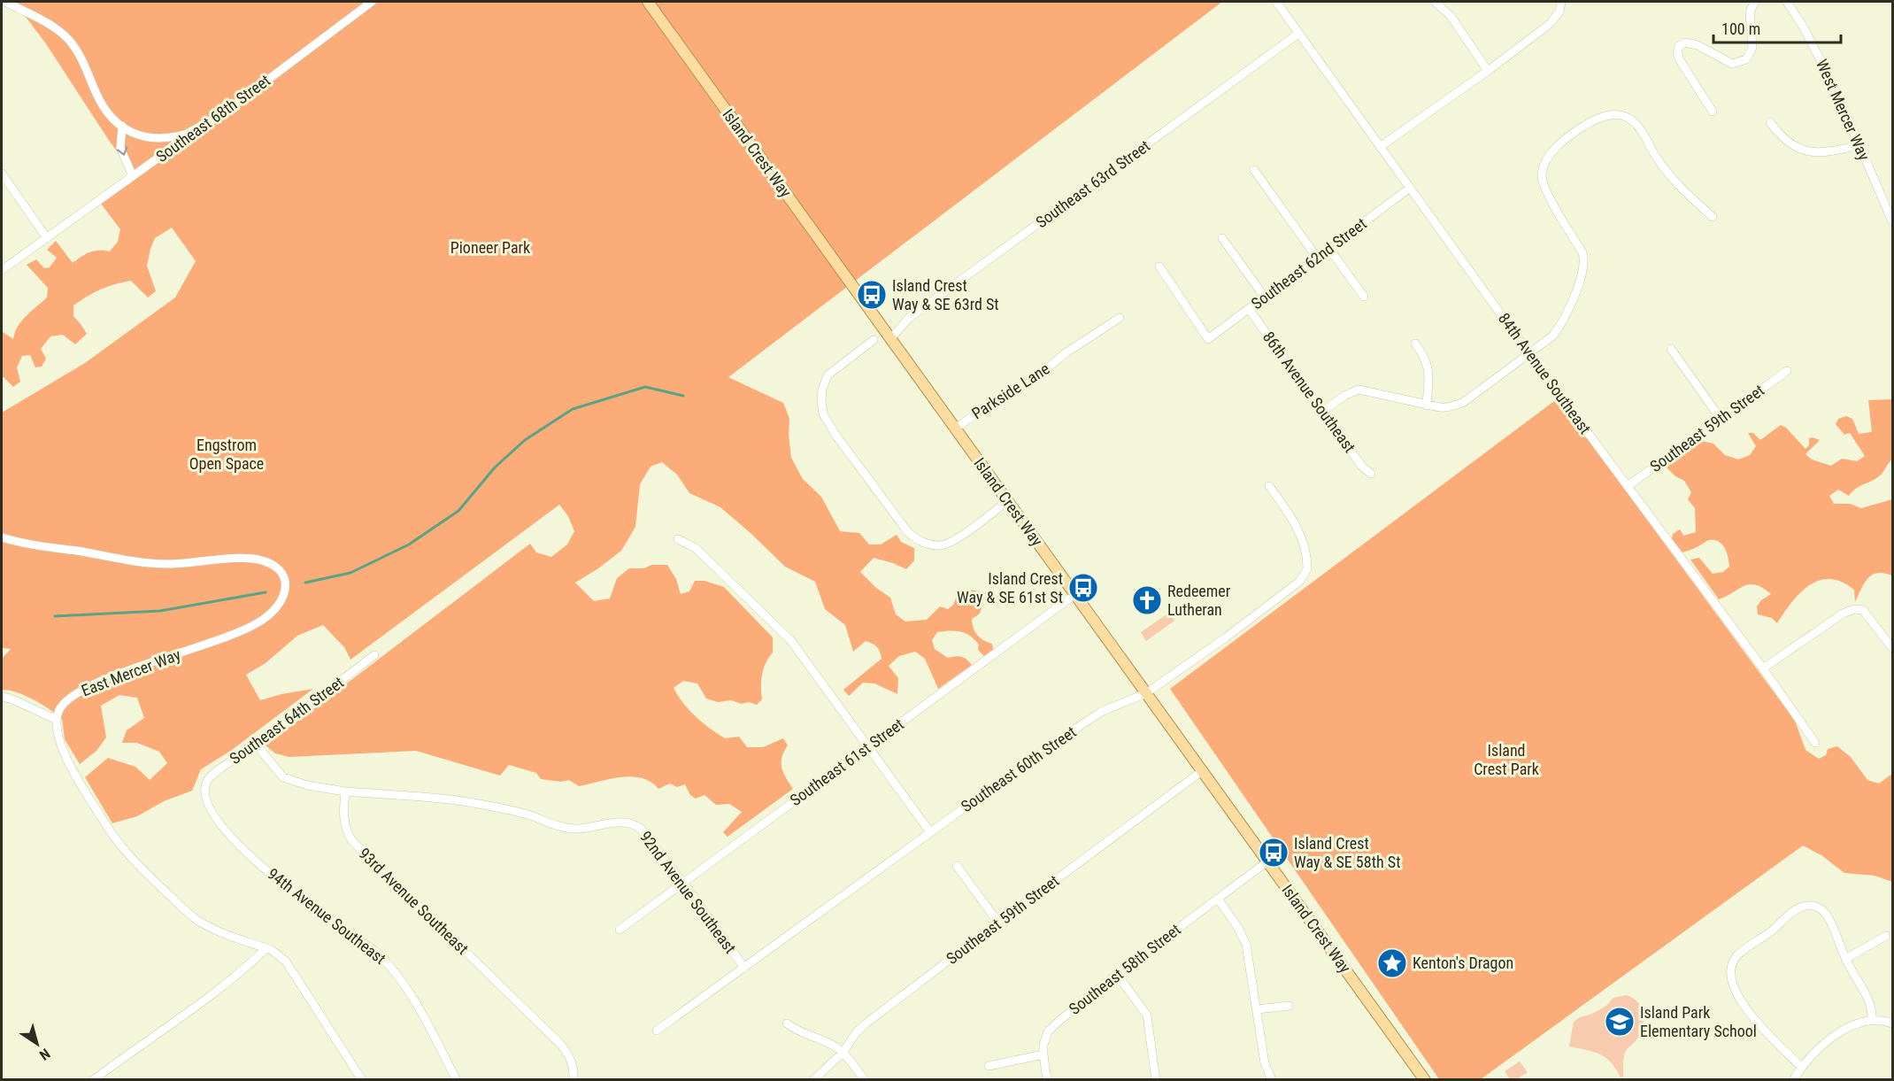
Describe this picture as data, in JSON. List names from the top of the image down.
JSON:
{
  "streets": {
    "main road": ["Island Crest Way"],
    "street": [
      "West Mercer Way",
      "Southeast 68th Street",
      "Southeast 63rd Street",
      "Southeast 62nd Street",
      "84th Avenue Southeast",
      "Parkside Lane",
      "86th Avenue Southeast",
      "Southeast 59th Street",
      "East Mercer Way",
      "Southeast 64th Street",
      "Southeast 61st Street",
      "Southeast 60th Street",
      "92nd Avenue Southeast",
      "93rd Avenue Southeast",
      "94th Avenue Southeast",
      "Southeast 58th Street"
    ]
  },
  "crossings": [
    ["Island Crest Way", "Southeast 63rd Street"],
    ["Island Crest Way", "Parkside Lane"],
    ["Island Crest Way", "Southeast 59th Street"],
    ["Island Crest Way", "Southeast 61st Street"],
    ["Island Crest Way", "Southeast 60th Street"],
    ["Island Crest Way", "Southeast 58th Street"],
    ["Southeast 63rd Street", "84th Avenue Southeast"],
    ["Southeast 62nd Street", "84th Avenue Southeast"],
    ["Southeast 62nd Street", "86th Avenue Southeast"],
    ["84th Avenue Southeast", "Southeast 59th Street"],
    ["Southeast 64th Street", "94th Avenue Southeast"],
    ["Southeast 61st Street", "92nd Avenue Southeast"],
    ["Southeast 60th Street", "92nd Avenue Southeast"],
    ["92nd Avenue Southeast", "93rd Avenue Southeast"]
  ],
  "parks": ["Pioneer Park", "Engstrom Open Space", "Island Crest Park"],
  "places": {
    "bus stop": ["Island Crest Way & SE 63rd St", "Island Crest Way & SE 61st St", "Island Crest Way & SE 58th St"],
    "church": ["Redeemer Lutheran"],
    "place": ["Kenton's Dragon"],
    "school or university": ["Island Park Elementary School"]
  },
  "scale_bar": "100 m",
  "north": "bottom right"
}
